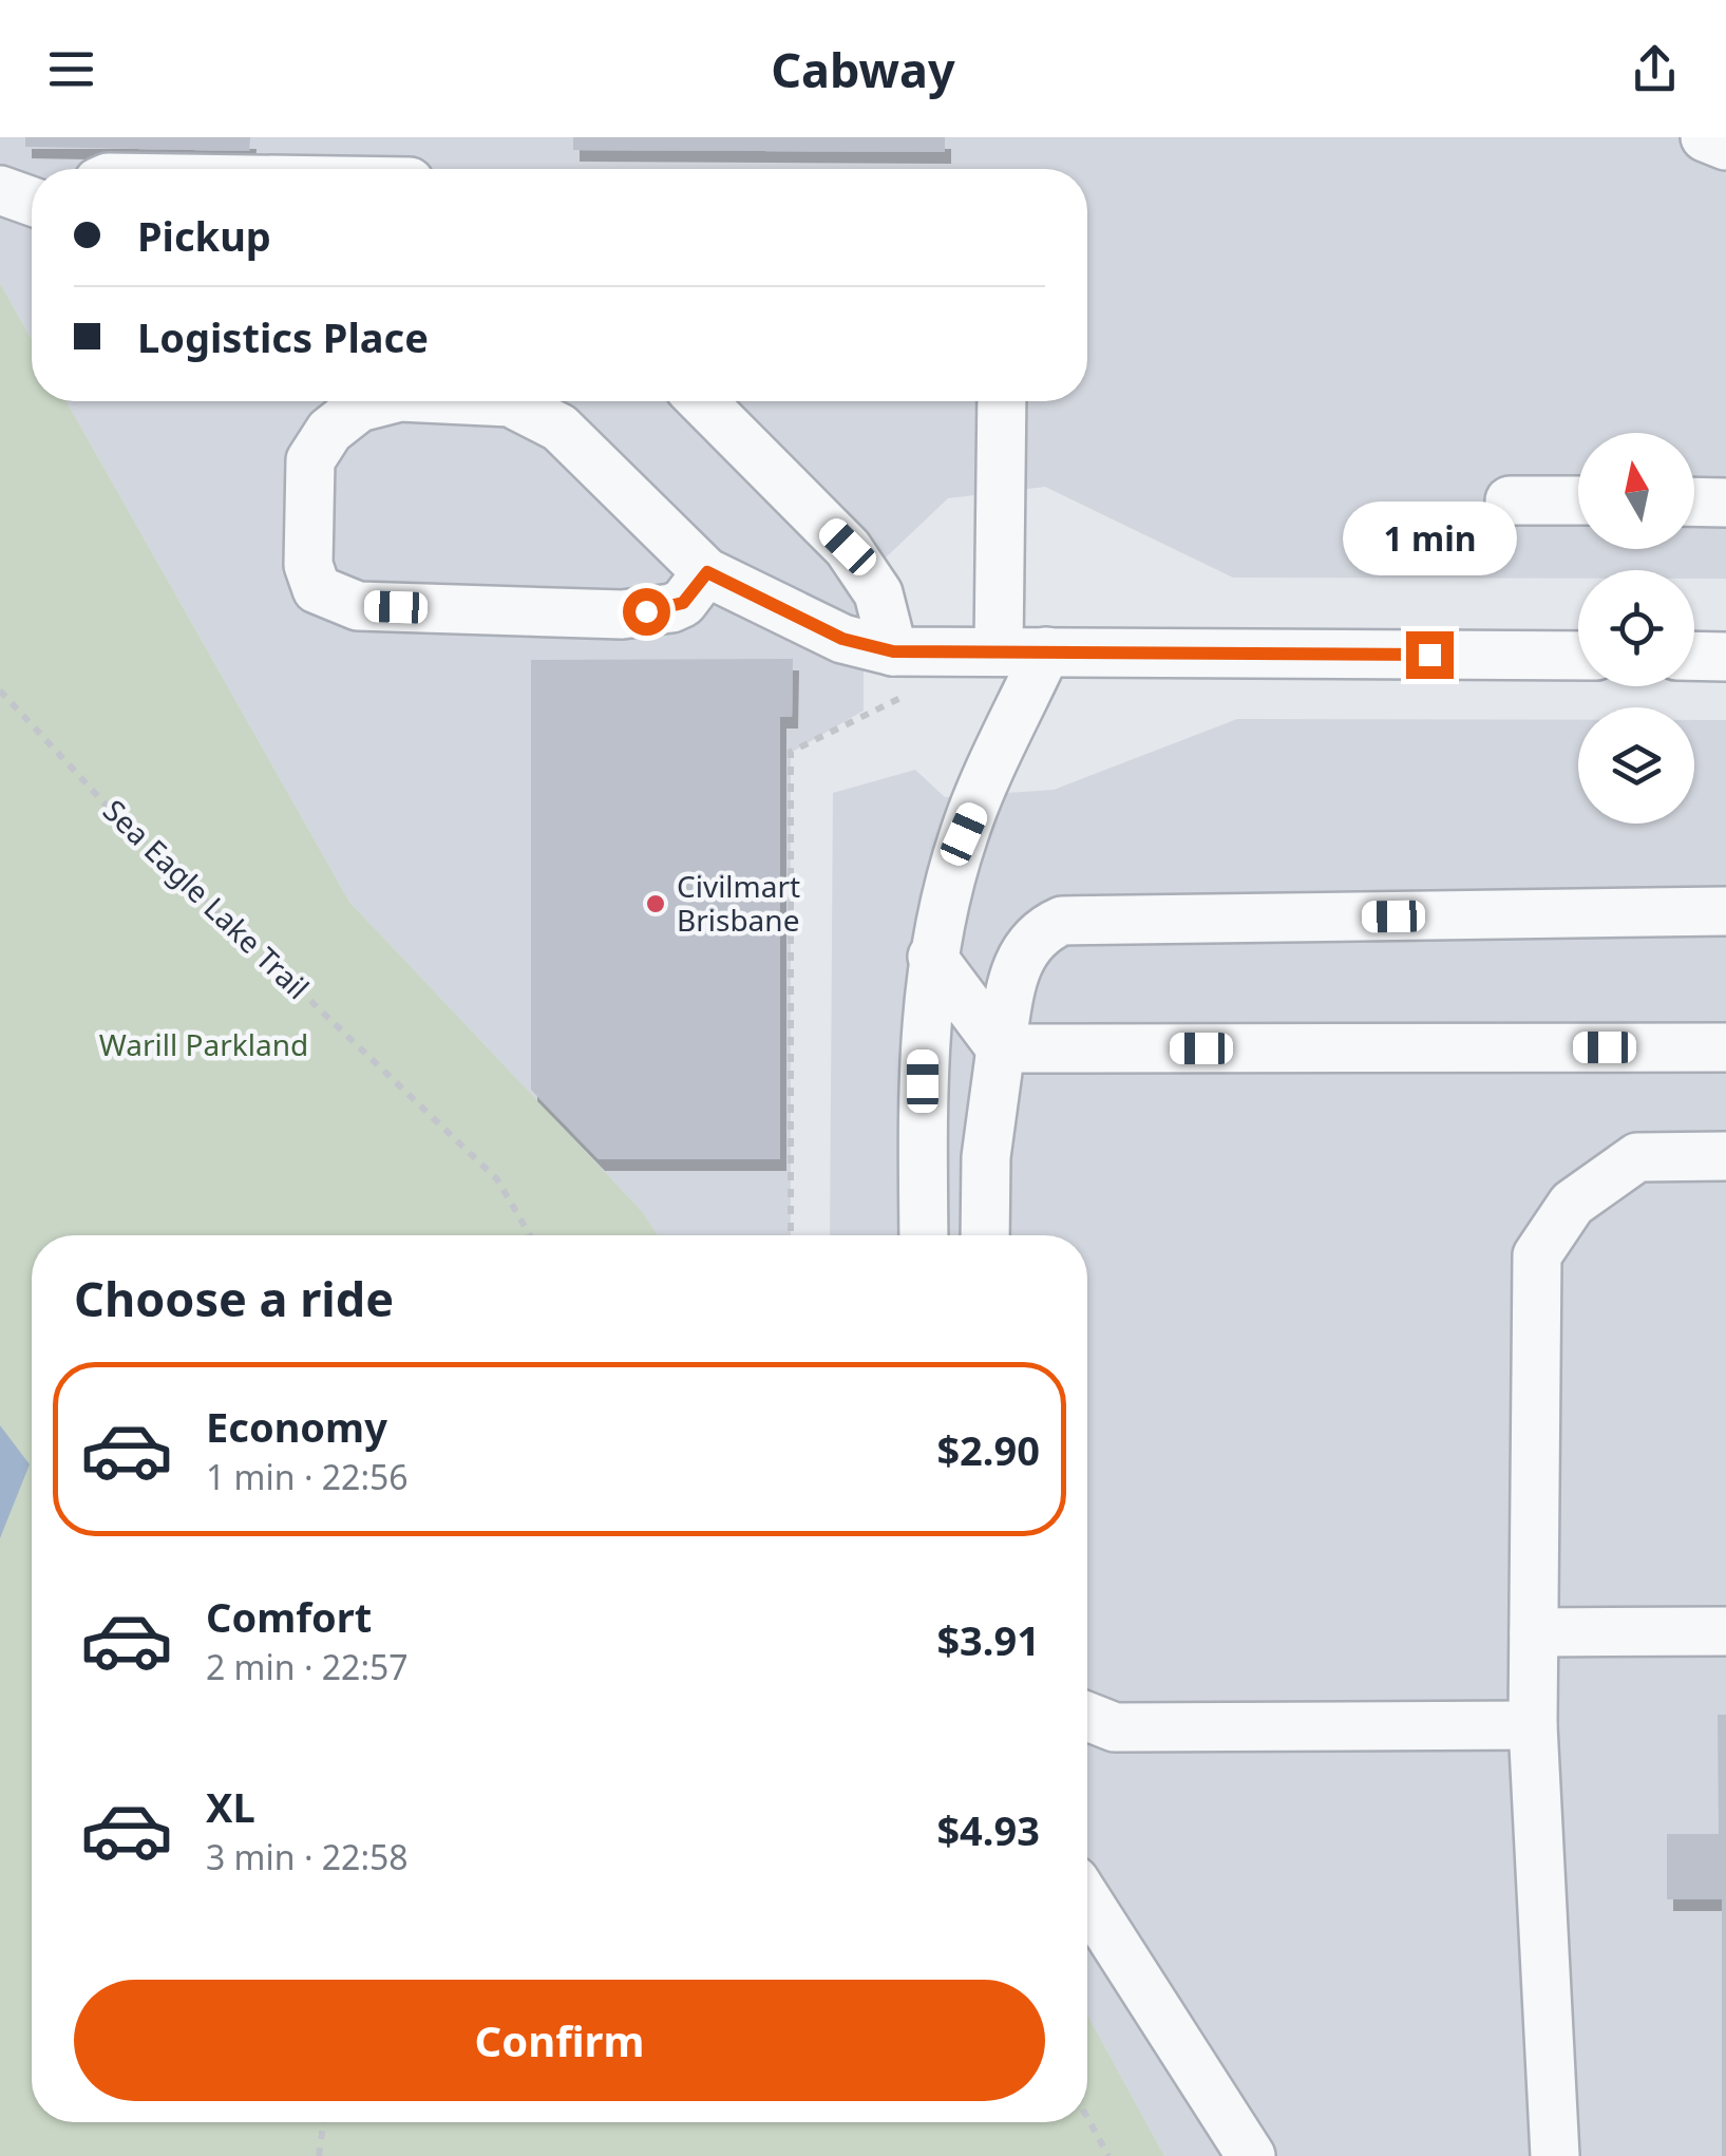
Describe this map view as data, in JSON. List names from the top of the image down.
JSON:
{
  "streets": {
    "path": ["Sea Eagle Lake Trail"]
  },
  "parks": ["Warill Parkland"],
  "places": ["Civilmart Brisbane"],
  "north": "top",
  "page": {
    "header": "Cabway",
    "banner": ["Pickup", "Logistics Place"],
    "bubble": "1 min",
    "heading": "Choose a ride",
    "list": [
      {
        "name": "Economy",
        "note": "1 min · 22:56",
        "value": "$2.90"
      },
      {
        "name": "Comfort",
        "note": "2 min · 22:57",
        "value": "$3.91"
      },
      {
        "name": "XL",
        "note": "3 min · 22:58",
        "value": "$4.93"
      }
    ],
    "buttons": "Confirm"
  }
}
